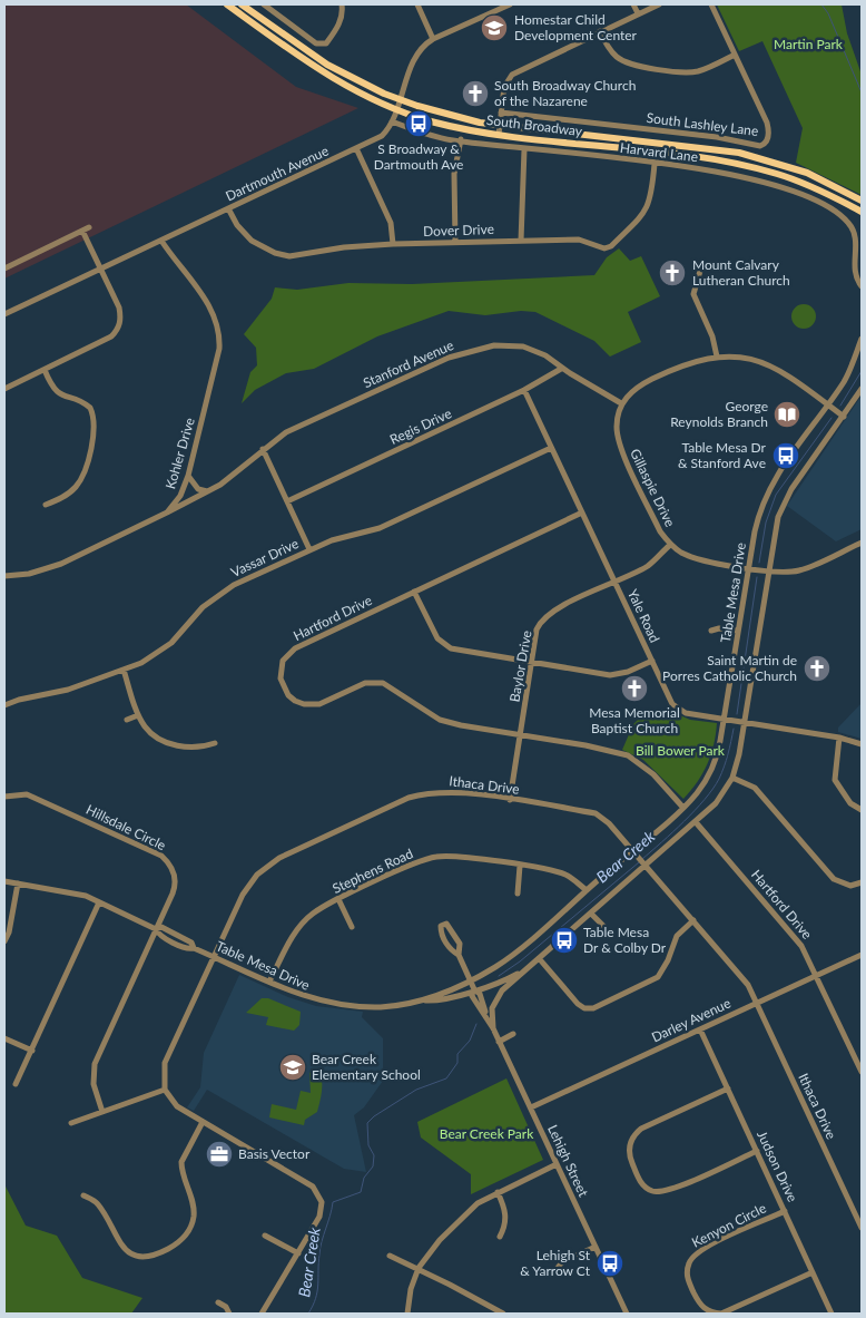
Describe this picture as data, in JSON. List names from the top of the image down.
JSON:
{
  "streets": {
    "main road": ["South Broadway"],
    "street": [
      "South Lashley Lane",
      "Harvard Lane",
      "Dartmouth Avenue",
      "Dover Drive",
      "Stanford Avenue",
      "Regis Drive",
      "Kohler Drive",
      "Gillaspie Drive",
      "Vassar Drive",
      "Table Mesa Drive",
      "Yale Road",
      "Hartford Drive",
      "Baylor Drive",
      "Ithaca Drive",
      "Hillsdale Circle",
      "Stephens Road",
      "Darley Avenue",
      "Lehigh Street",
      "Judson Drive",
      "Kenyon Circle"
    ]
  },
  "crossings": [
    ["South Broadway", "Dartmouth Avenue"],
    ["Harvard Lane", "Dartmouth Avenue"],
    ["Harvard Lane", "Dover Drive"],
    ["Dartmouth Avenue", "Dover Drive"],
    ["Dartmouth Avenue", "Kohler Drive"],
    ["Stanford Avenue", "Regis Drive"],
    ["Stanford Avenue", "Kohler Drive"],
    ["Stanford Avenue", "Gillaspie Drive"],
    ["Regis Drive", "Yale Road"],
    ["Gillaspie Drive", "Table Mesa Drive"],
    ["Gillaspie Drive", "Baylor Drive"],
    ["Vassar Drive", "Yale Road"],
    ["Table Mesa Drive", "Yale Road"],
    ["Table Mesa Drive", "Hartford Drive"],
    ["Table Mesa Drive", "Ithaca Drive"],
    ["Table Mesa Drive", "Hillsdale Circle"],
    ["Table Mesa Drive", "Stephens Road"],
    ["Table Mesa Drive", "Lehigh Street"],
    ["Yale Road", "Hartford Drive"],
    ["Yale Road", "Baylor Drive"],
    ["Hartford Drive", "Baylor Drive"],
    ["Hartford Drive", "Darley Avenue"],
    ["Baylor Drive", "Ithaca Drive"],
    ["Ithaca Drive", "Darley Avenue"],
    ["Darley Avenue", "Lehigh Street"],
    ["Darley Avenue", "Judson Drive"],
    ["Judson Drive", "Kenyon Circle"]
  ],
  "water": ["Bear Creek"],
  "parks": ["Martin Park", "Bill Bower Park", "Bear Creek Park"],
  "places": {
    "school or university": ["Homestar Child Development Center", "Bear Creek Elementary School"],
    "church": [
      "South Broadway Church of the Nazarene",
      "Mount Calvary Lutheran Church",
      "Saint Martin de Porres Catholic Church",
      "Mesa Memorial Baptist Church"
    ],
    "bus stop": [
      "S Broadway & Dartmouth Ave",
      "Table Mesa Dr & Stanford Ave",
      "Table Mesa Dr & Colby Dr",
      "Lehigh St & Yarrow Ct"
    ],
    "library": ["George Reynolds Branch"],
    "office": ["Basis Vector"]
  }
}
